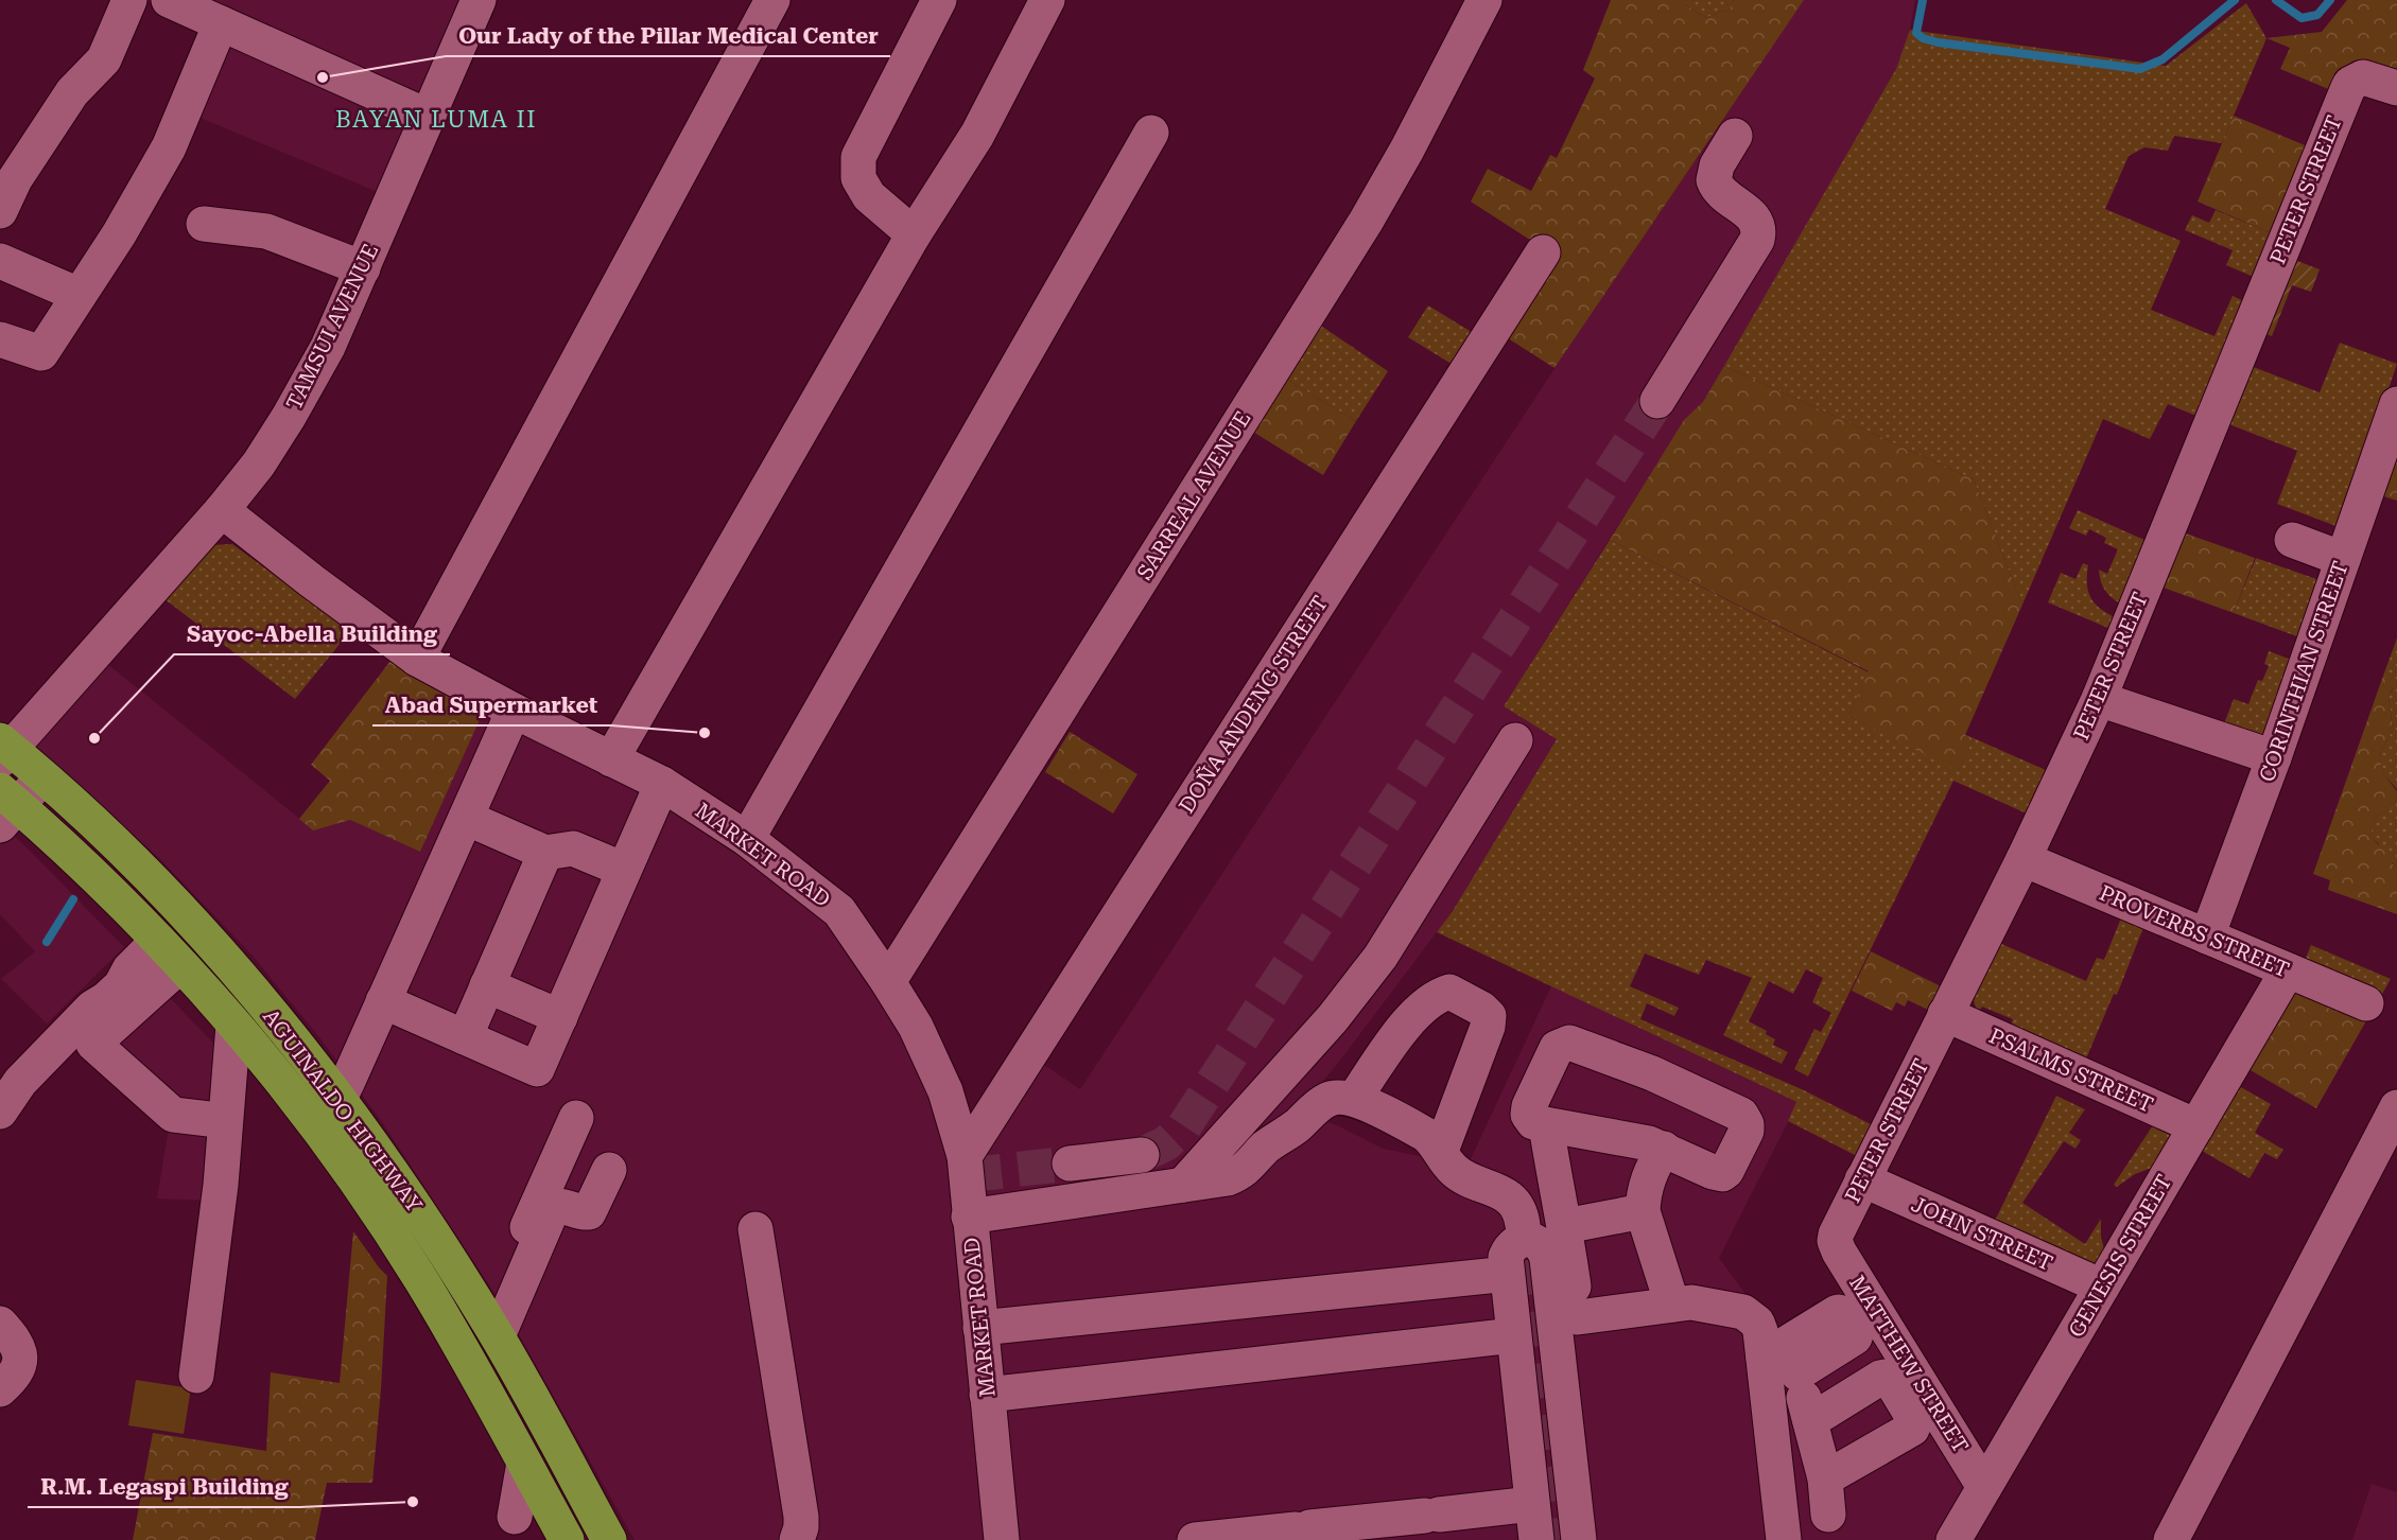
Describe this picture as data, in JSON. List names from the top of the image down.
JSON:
{
  "streets": {
    "highway": ["AGUINALDO HIGHWAY"],
    "street": [
      "PETER STREET",
      "TAMSUI AVENUE",
      "SARREAL AVENUE",
      "CORINTHIAN STREET",
      "DOÑA ANDENG STREET",
      "MARKET ROAD",
      "PROVERBS STREET",
      "PSALMS STREET",
      "JOHN STREET",
      "GENESIS STREET",
      "MATTHEW STREET"
    ]
  },
  "crossings": [
    ["PETER STREET", "PROVERBS STREET"],
    ["PETER STREET", "PSALMS STREET"],
    ["PETER STREET", "JOHN STREET"],
    ["PETER STREET", "MATTHEW STREET"],
    ["TAMSUI AVENUE", "MARKET ROAD"],
    ["TAMSUI AVENUE", "AGUINALDO HIGHWAY"],
    ["SARREAL AVENUE", "MARKET ROAD"],
    ["CORINTHIAN STREET", "PROVERBS STREET"],
    ["DOÑA ANDENG STREET", "MARKET ROAD"],
    ["PROVERBS STREET", "GENESIS STREET"],
    ["PSALMS STREET", "GENESIS STREET"],
    ["JOHN STREET", "GENESIS STREET"],
    ["GENESIS STREET", "MATTHEW STREET"]
  ],
  "districts": ["BAYAN LUMA II"],
  "places": [
    "Our Lady of the Pillar Medical Center",
    "Abad Supermarket",
    "Sayoc-Abella Building",
    "R.M. Legaspi Building"
  ]
}
